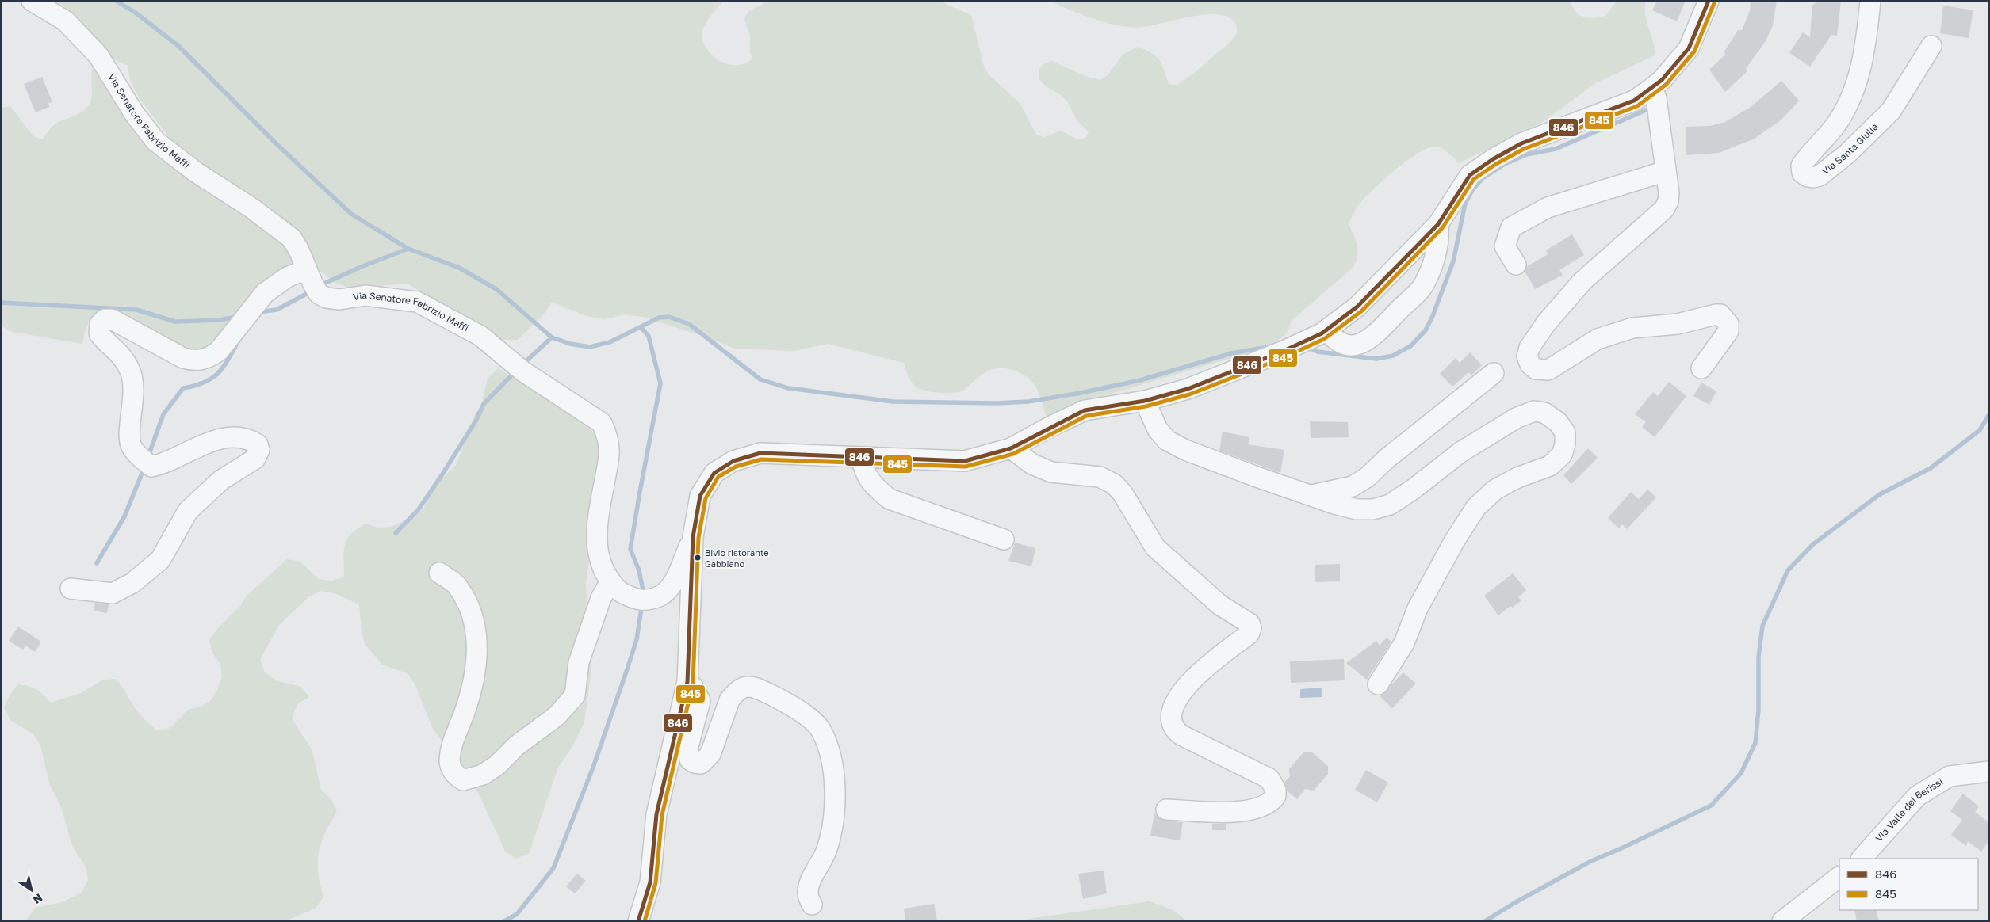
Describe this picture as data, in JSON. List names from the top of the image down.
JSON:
{
  "streets": {
    "street": ["Via Senatore Fabrizio Maffi", "Via Santa Giulia", "Via Valle dei Berissi"]
  },
  "places": ["Bivio ristorante Gabbiano"],
  "lines": ["transit line 846", "transit line 845"],
  "legend": ["846", "845"],
  "north": "bottom right"
}
